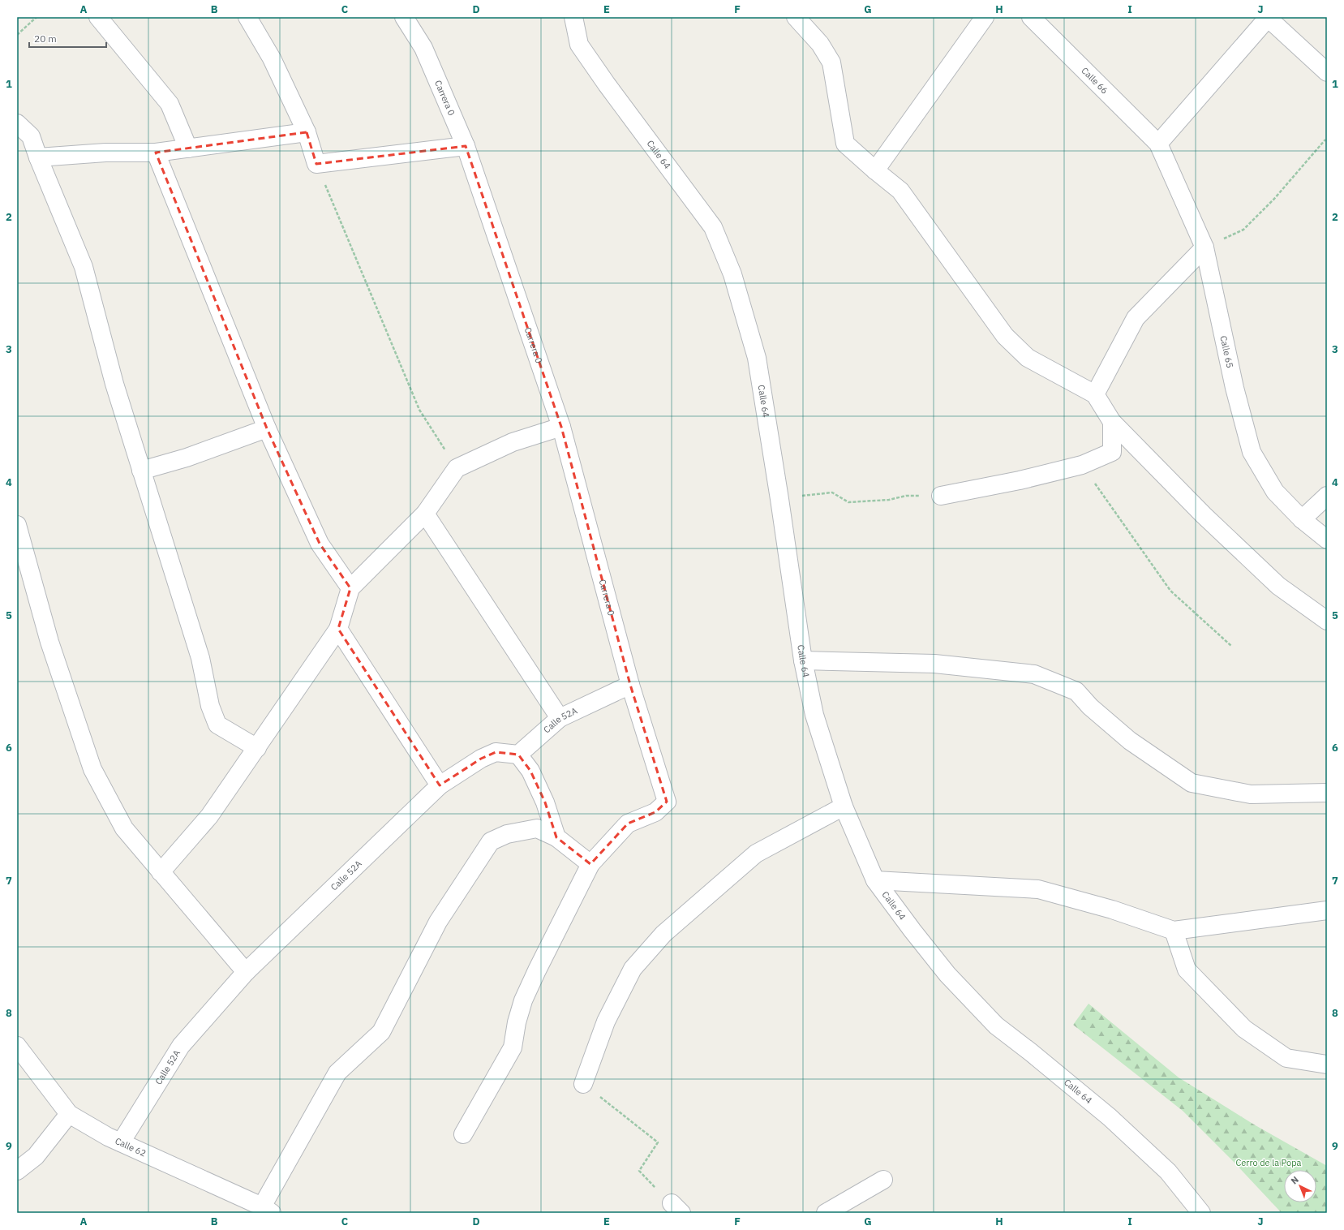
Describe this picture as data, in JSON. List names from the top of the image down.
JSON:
{
  "streets": {
    "street": [
      "Calle 66",
      "Carrera 0",
      "Calle 64",
      "Calle 65",
      "Calle 52A",
      "Calle 62"
    ]
  },
  "crossings": [
    ["Calle 66", "Calle 65"],
    ["Carrera 0", "Calle 52A"],
    ["Calle 52A", "Calle 62"]
  ],
  "parks": ["Cerro de la Popa"],
  "scale_bar": "20 m",
  "north": "top left",
  "grid": {
    "columns": [
      "A",
      "B",
      "C",
      "D",
      "E",
      "F",
      "G",
      "H",
      "I",
      "J"
    ],
    "rows": [
      "1",
      "2",
      "3",
      "4",
      "5",
      "6",
      "7",
      "8",
      "9"
    ]
  }
}
